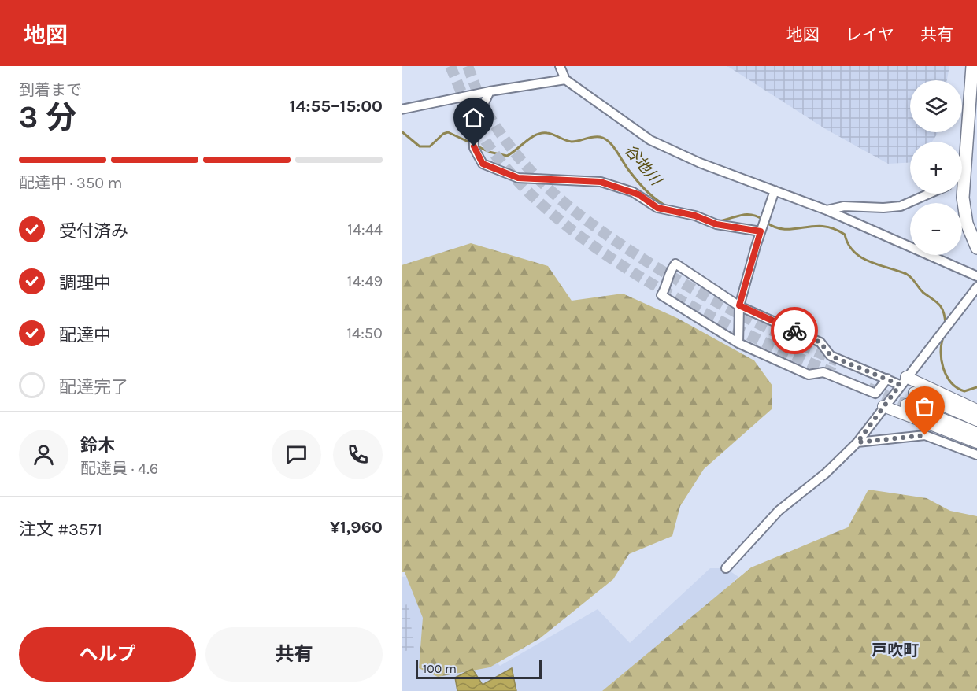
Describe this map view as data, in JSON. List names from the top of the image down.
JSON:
{
  "districts": ["戸吹町"],
  "water": ["谷地川"],
  "scale_bar": "100 m",
  "page": {
    "header": "地図",
    "nav": ["地図", "レイヤ", "共有"],
    "heading": ["3 分", "到着まで", "14:55–15:00"],
    "panel": [
      "鈴木",
      "配達員 · 4.6",
      "注文 #3571",
      "¥1,960"
    ],
    "map_buttons": ["+", "−"],
    "bar": "配達中 · 350 m",
    "list": [
      ["受付済み", "14:44"],
      ["調理中", "14:49"],
      ["配達中", "14:50"],
      "配達完了"
    ],
    "buttons": ["ヘルプ", "共有"],
    "scale": "100 m"
  }
}
